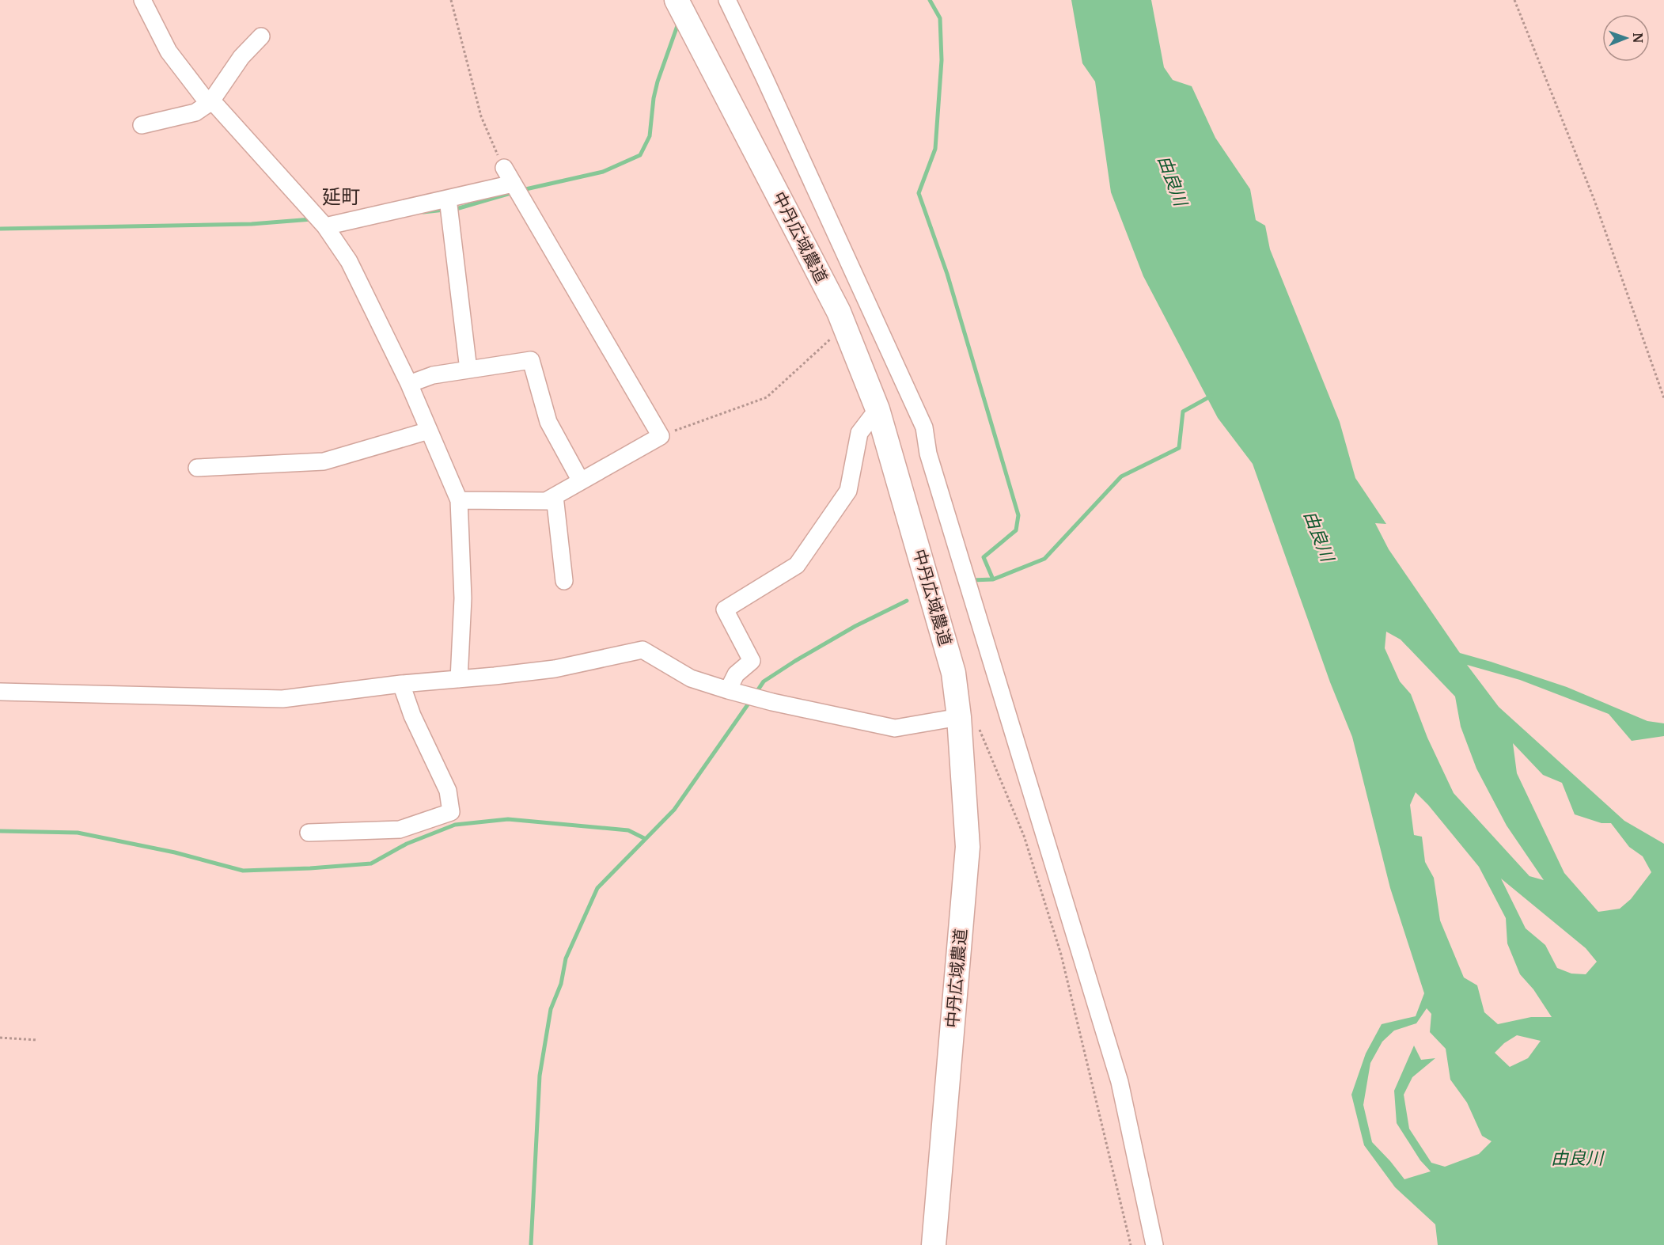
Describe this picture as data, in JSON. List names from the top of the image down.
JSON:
{
  "streets": {
    "street": ["中丹広域農道"]
  },
  "districts": ["延町"],
  "water": ["由良川"],
  "north": "right"
}
